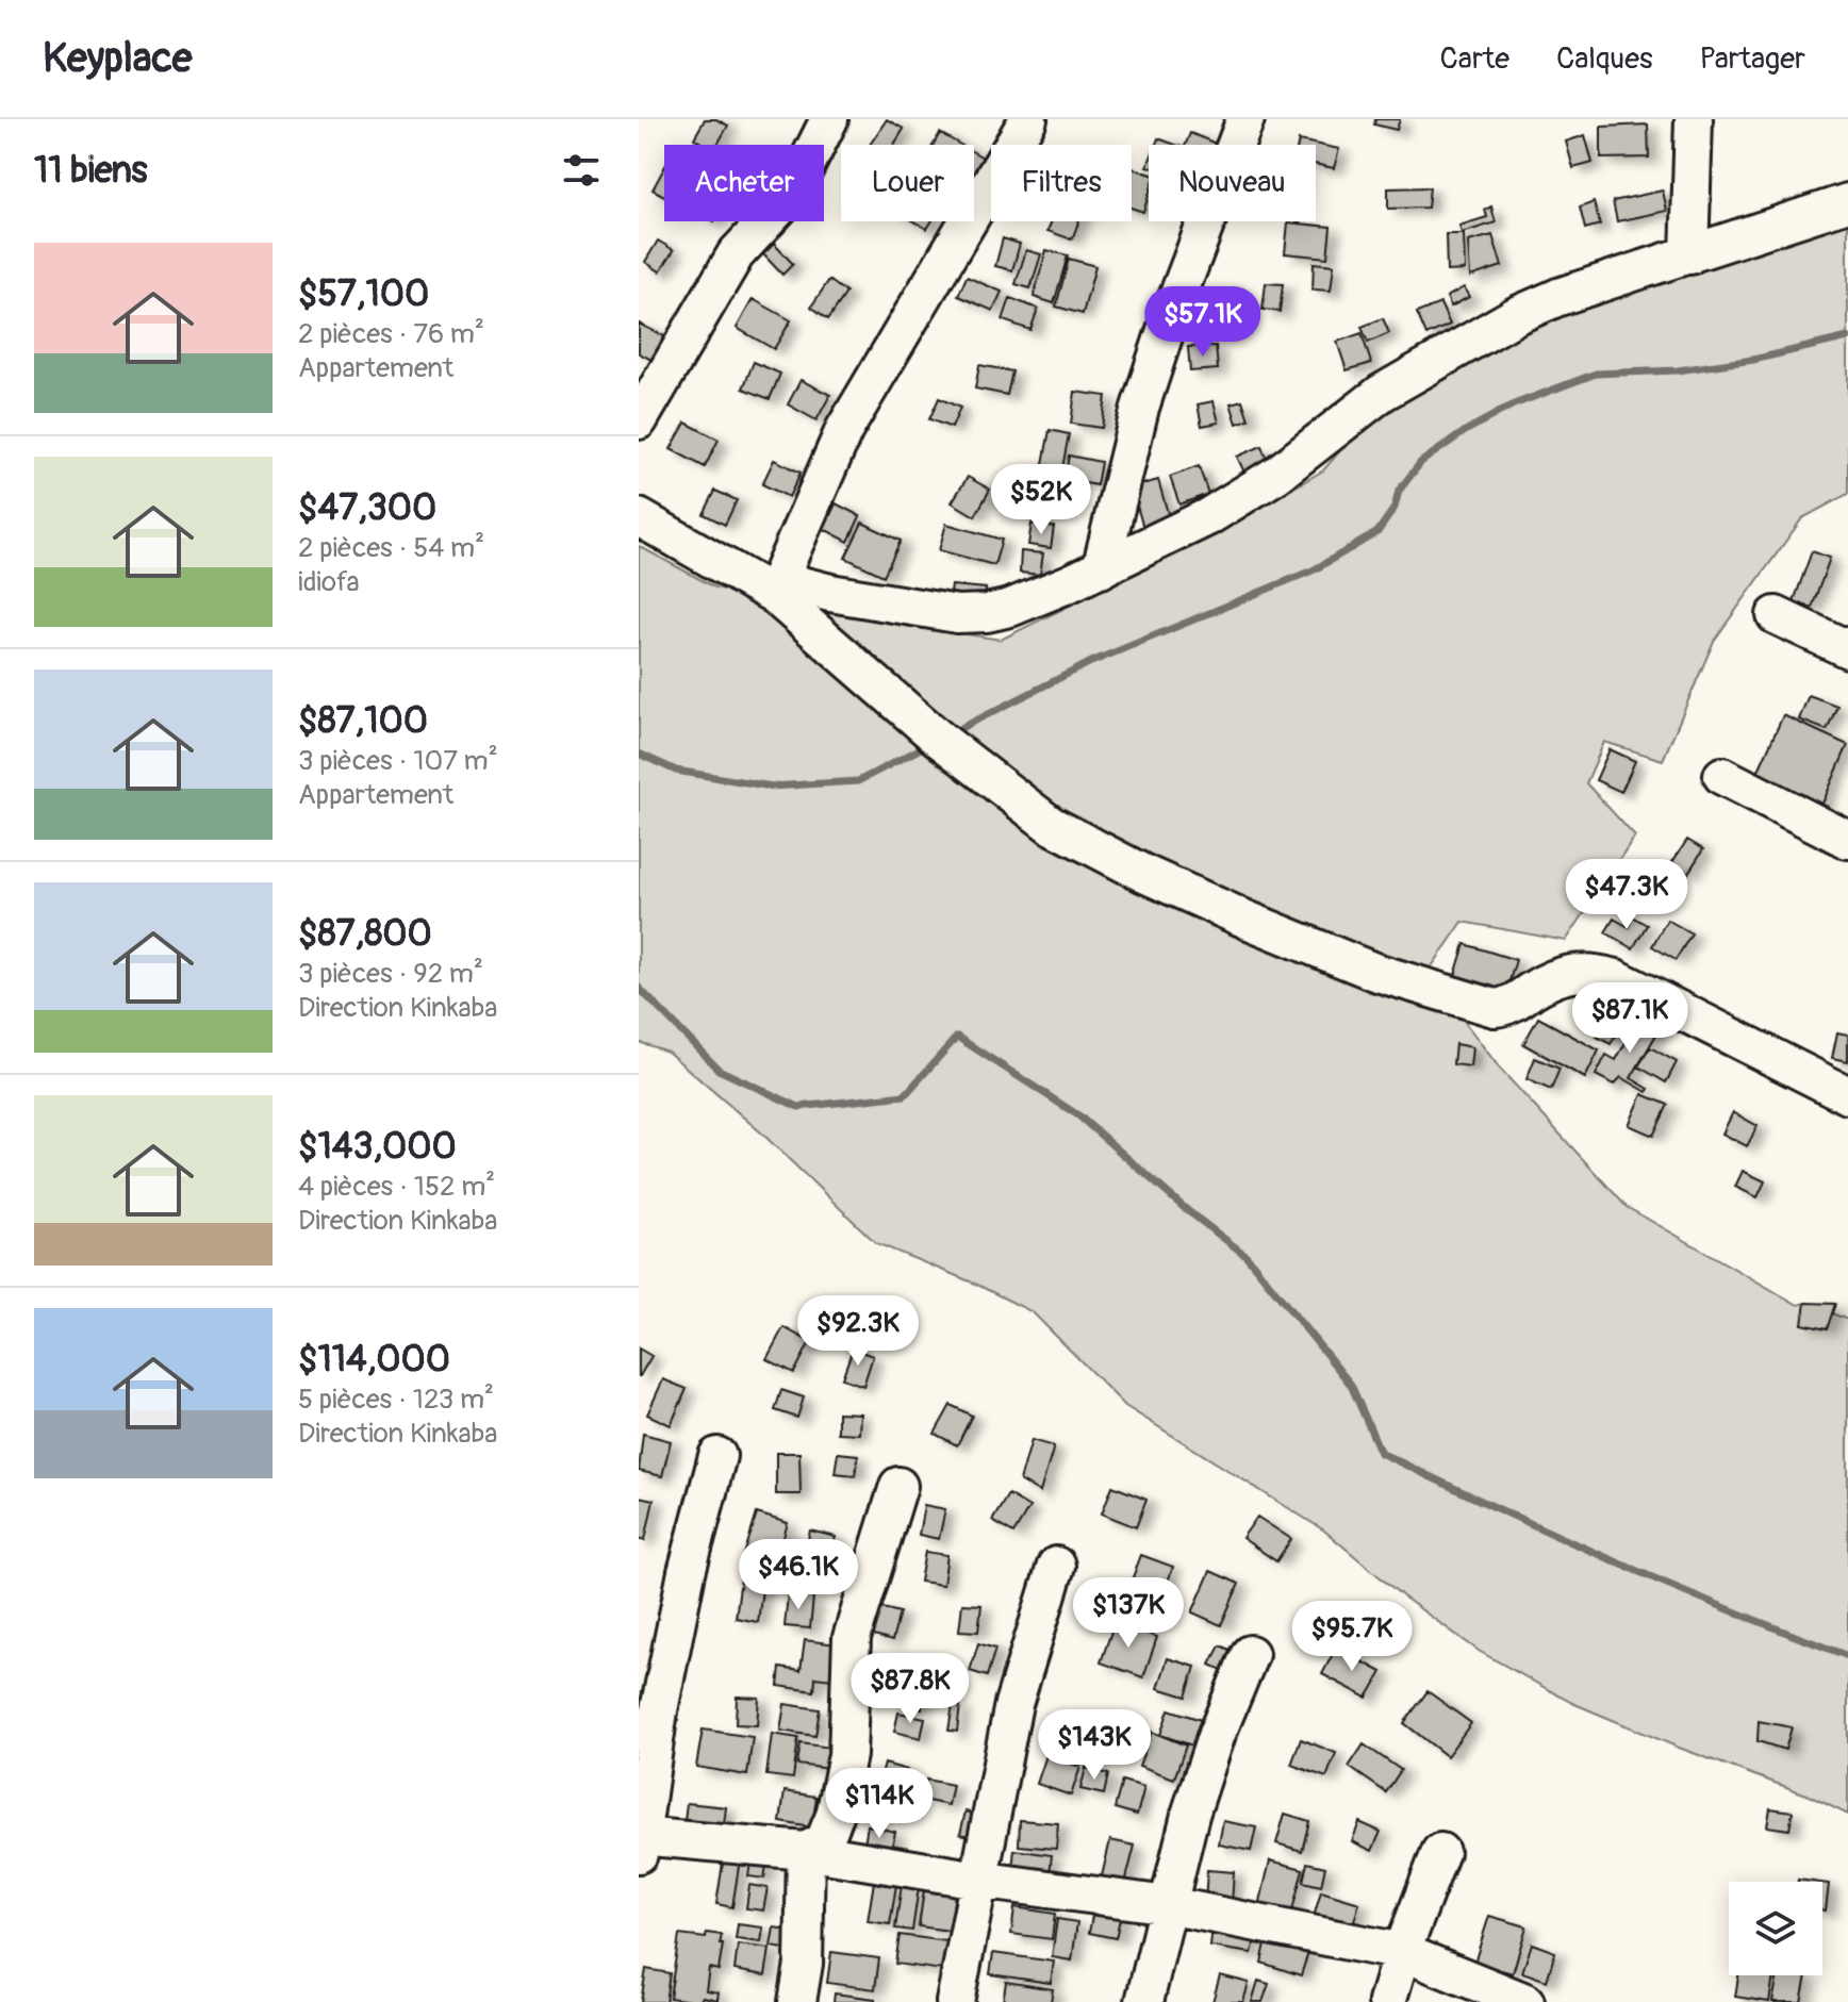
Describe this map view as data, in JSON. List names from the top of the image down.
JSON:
{
  "page": {
    "header": "Keyplace",
    "nav": ["Carte", "Calques", "Partager"],
    "heading": "11 biens",
    "chip": [
      "Acheter",
      "Louer",
      "Filtres",
      "Nouveau"
    ],
    "list": [
      {
        "name": "$57,100",
        "note": "2 pièces · 76 m² · Appartement"
      },
      {
        "name": "$47,300",
        "note": "2 pièces · 54 m² · idiofa"
      },
      {
        "name": "$87,100",
        "note": "3 pièces · 107 m² · Appartement"
      },
      {
        "name": "$87,800",
        "note": "3 pièces · 92 m² · Direction Kinkaba"
      },
      {
        "name": "$143,000",
        "note": "4 pièces · 152 m² · Direction Kinkaba"
      },
      {
        "name": "$114,000",
        "note": "5 pièces · 123 m² · Direction Kinkaba"
      }
    ],
    "price": [
      "$57.1K",
      "$52K",
      "$47.3K",
      "$87.1K",
      "$92.3K",
      "$46.1K",
      "$137K",
      "$95.7K",
      "$87.8K",
      "$143K",
      "$114K"
    ]
  }
}
